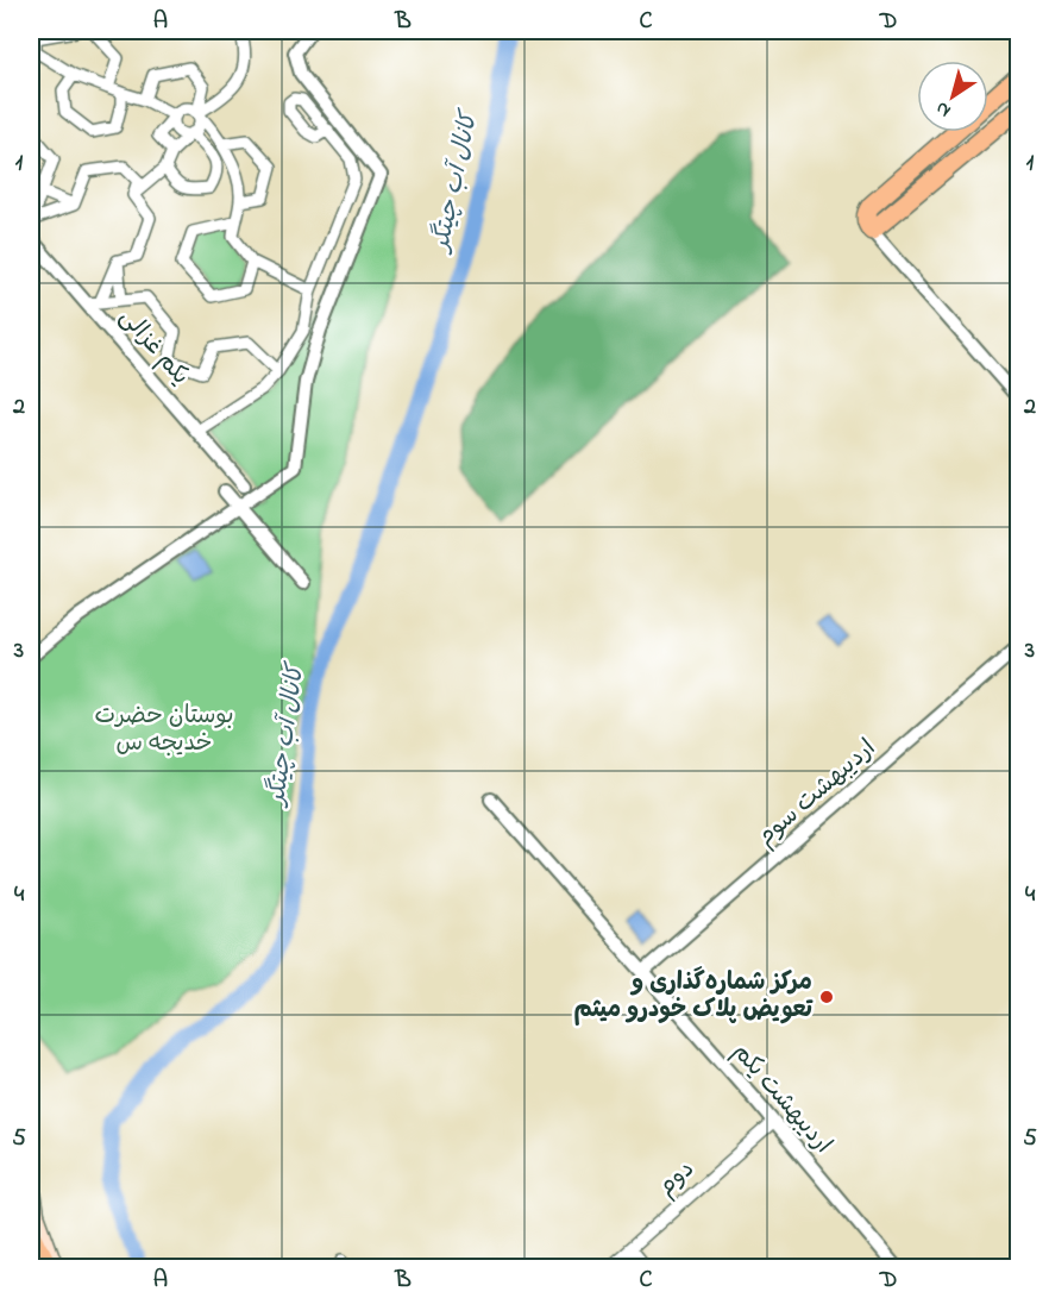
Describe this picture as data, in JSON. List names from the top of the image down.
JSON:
{
  "streets": {
    "street": [
      "یکم غزالی",
      "اردیبهشت سوم",
      "اردیبهشت یکم",
      "دوم"
    ]
  },
  "crossings": [
    ["اردیبهشت سوم", "اردیبهشت یکم"],
    ["اردیبهشت یکم", "دوم"]
  ],
  "water": ["کانال آب چیتگر"],
  "parks": ["بوستان حضرت خدیجه س"],
  "places": ["مرکز شماره‌گذاری و تعویض پلاک خودرو میثم"],
  "north": "bottom left",
  "grid": {
    "columns": [
      "A",
      "B",
      "C",
      "D"
    ],
    "rows": [
      "1",
      "2",
      "3",
      "4",
      "5"
    ]
  }
}
